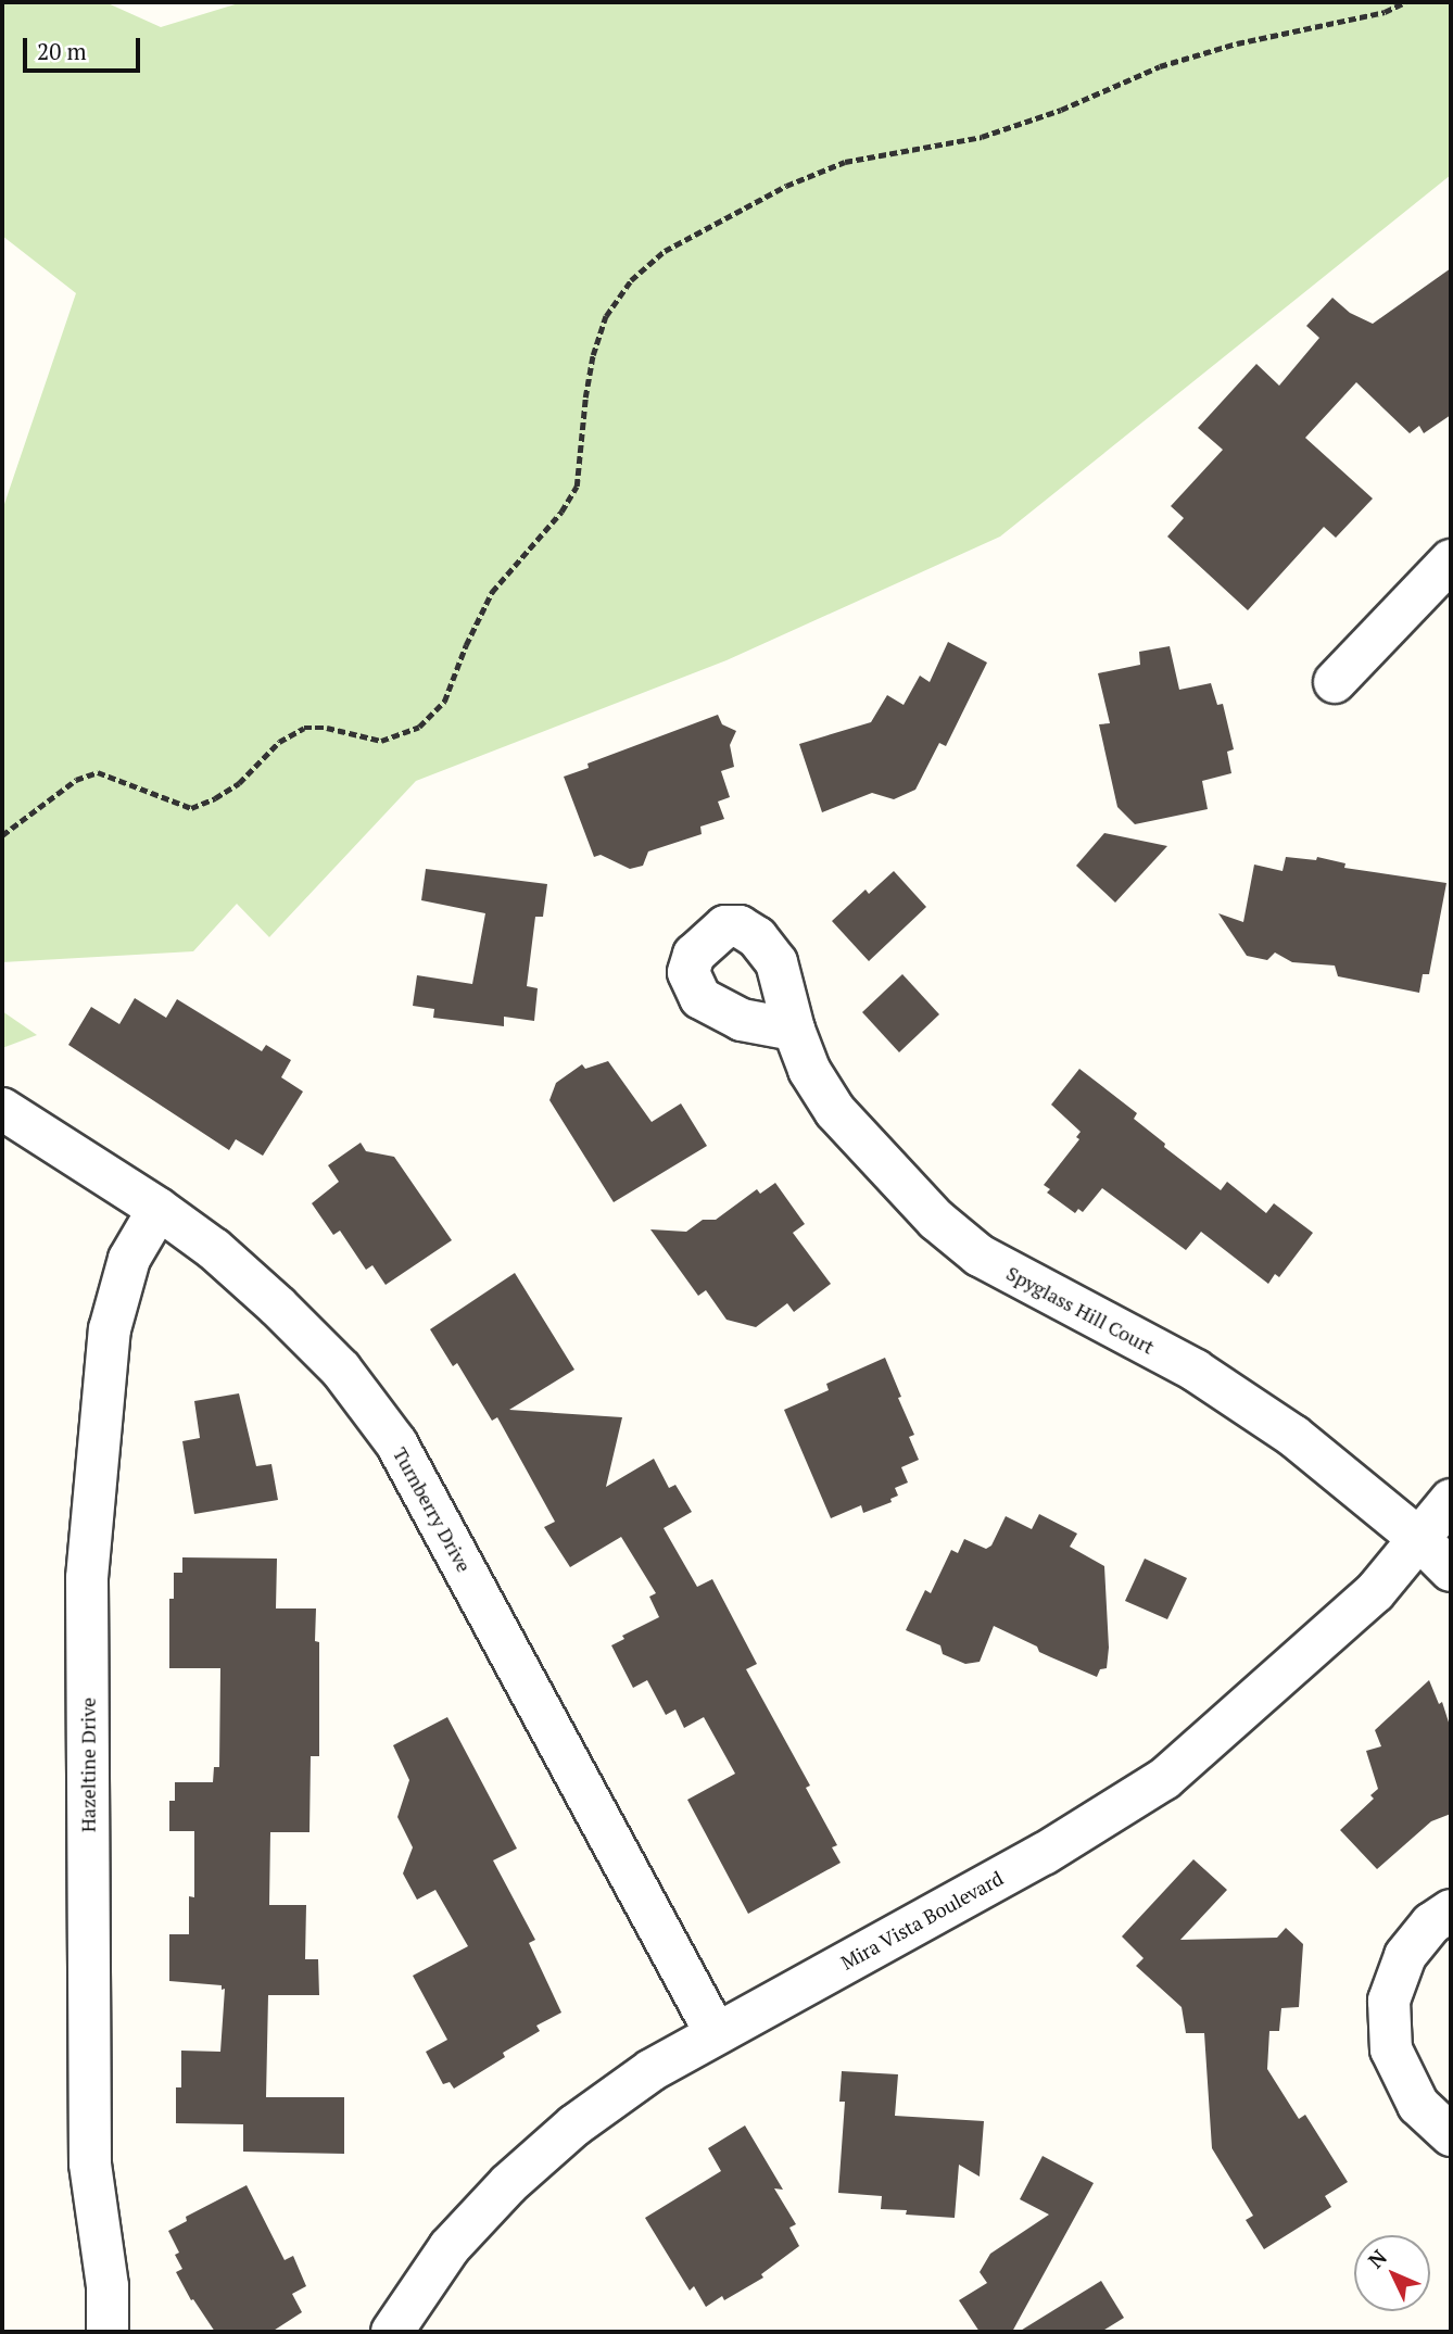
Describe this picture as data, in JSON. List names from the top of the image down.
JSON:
{
  "streets": {
    "street": [
      "Spyglass Hill Court",
      "Turnberry Drive",
      "Hazeltine Drive",
      "Mira Vista Boulevard"
    ]
  },
  "crossings": [
    ["Spyglass Hill Court", "Mira Vista Boulevard"],
    ["Turnberry Drive", "Hazeltine Drive"],
    ["Turnberry Drive", "Mira Vista Boulevard"]
  ],
  "scale_bar": "20 m",
  "north": "top left"
}
